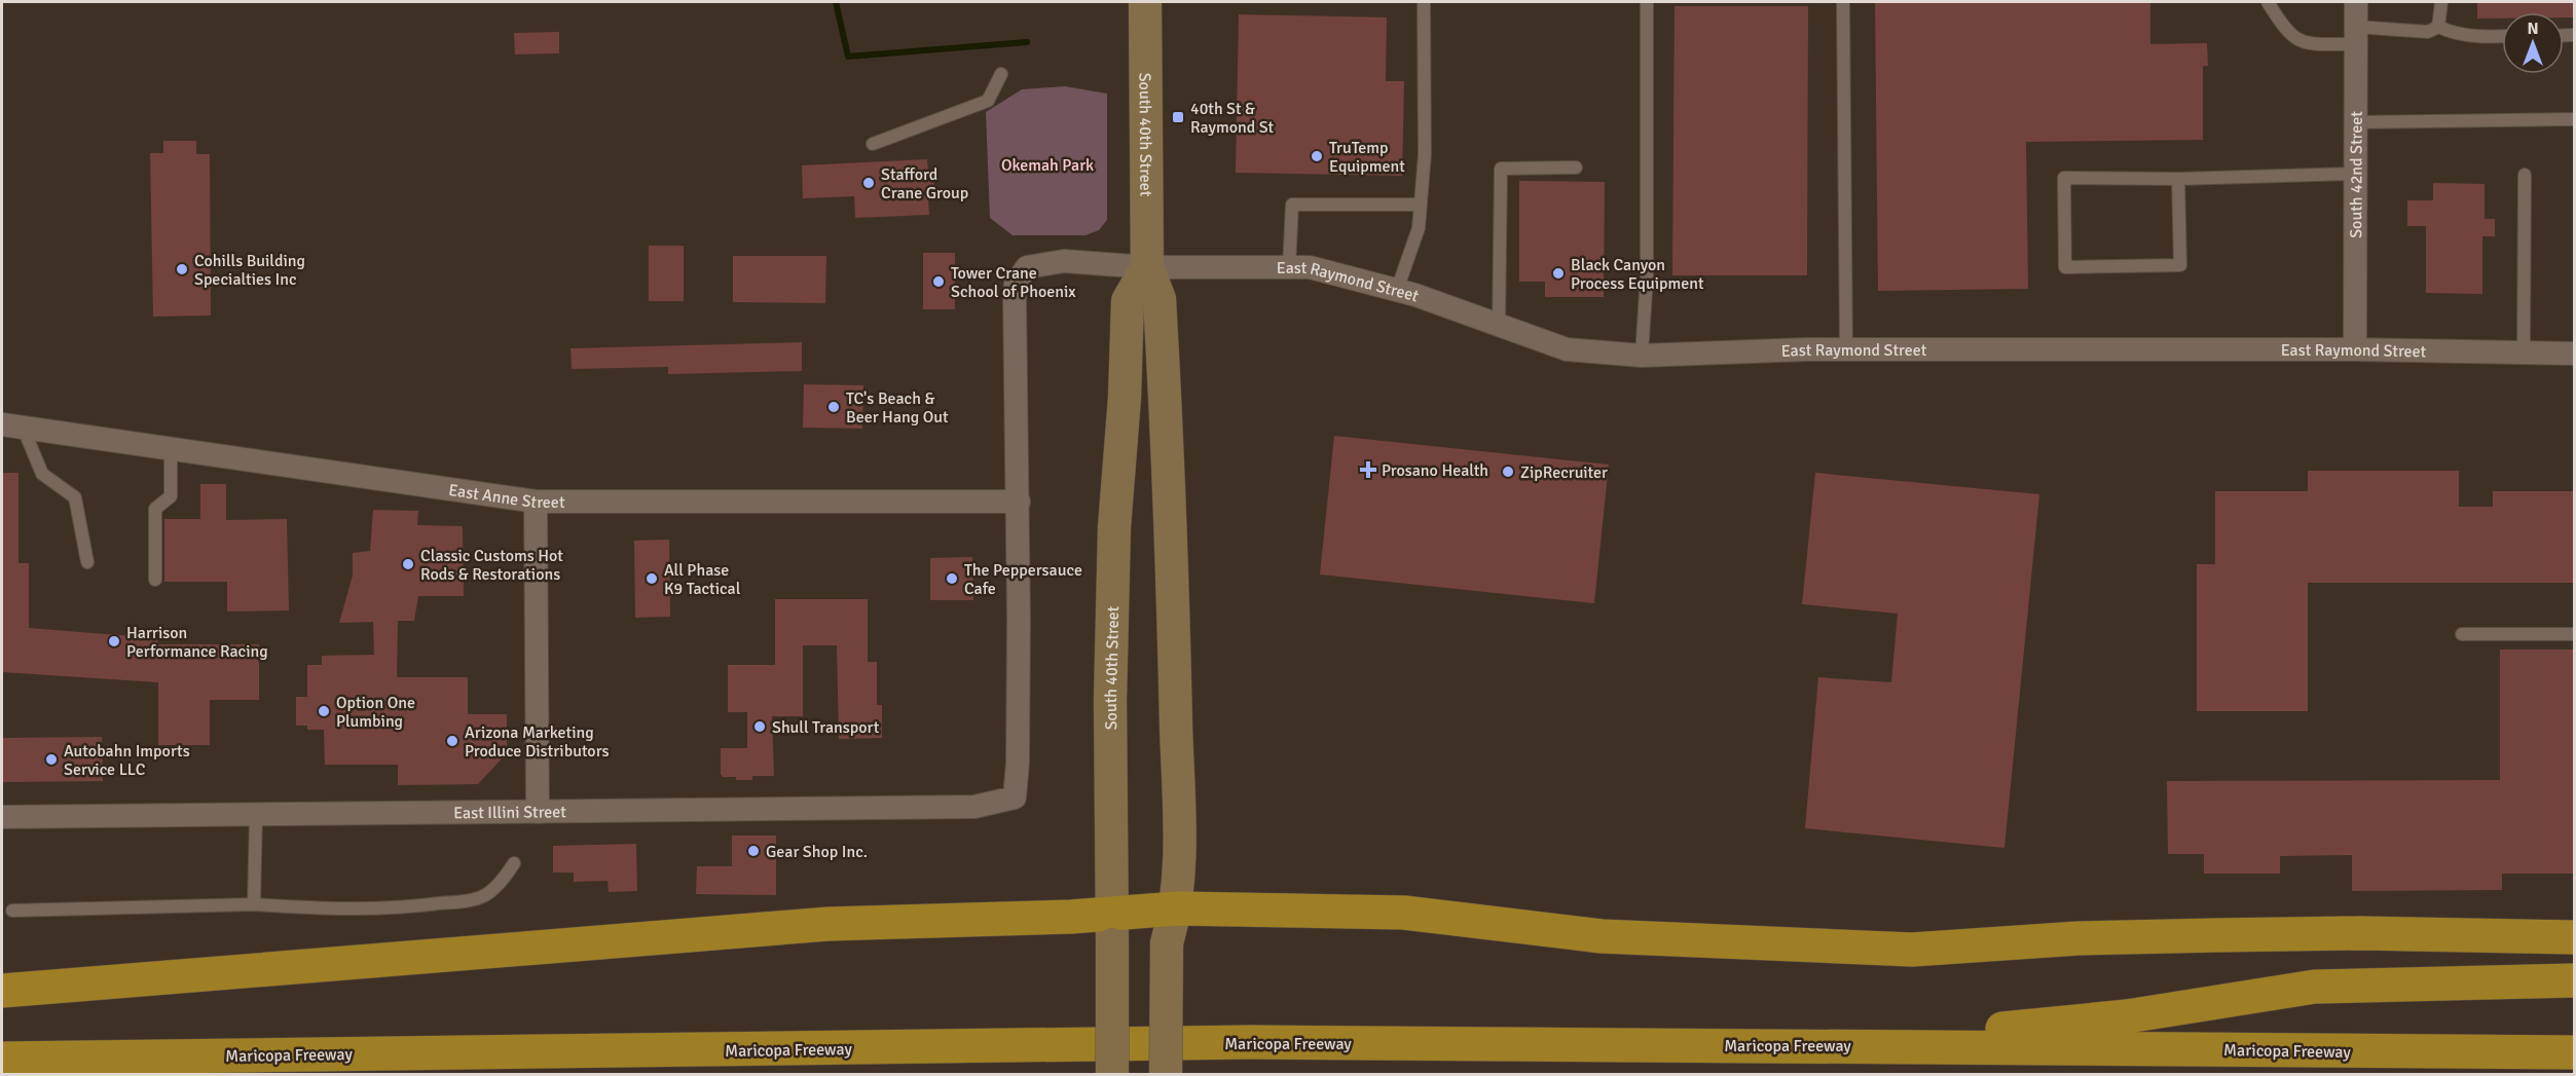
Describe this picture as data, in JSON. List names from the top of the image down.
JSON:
{
  "streets": {
    "highway": ["Maricopa Freeway"],
    "main road": ["South 40th Street"],
    "street": [
      "South 42nd Street",
      "East Raymond Street",
      "East Anne Street",
      "East Illini Street"
    ]
  },
  "crossings": [
    ["South 40th Street", "East Raymond Street"],
    ["South 42nd Street", "East Raymond Street"],
    ["East Anne Street", "East Illini Street"]
  ],
  "parks": ["Okemah Park"],
  "places": {
    "transit": ["40th St & Raymond St"],
    "other": [
      "TruTemp Equipment",
      "Stafford Crane Group",
      "Cohills Building Specialties Inc",
      "Black Canyon Process Equipment",
      "Tower Crane School of Phoenix",
      "TC's Beach & Beer Hang Out",
      "ZipRecruiter",
      "Classic Customs Hot Rods & Restorations",
      "All Phase K9 Tactical",
      "The Peppersauce Cafe",
      "Harrison Performance Racing",
      "Option One Plumbing",
      "Shull Transport",
      "Arizona Marketing Produce Distributors",
      "Autobahn Imports Service LLC",
      "Gear Shop Inc."
    ],
    "health": ["Prosano Health"]
  },
  "north": "top"
}
